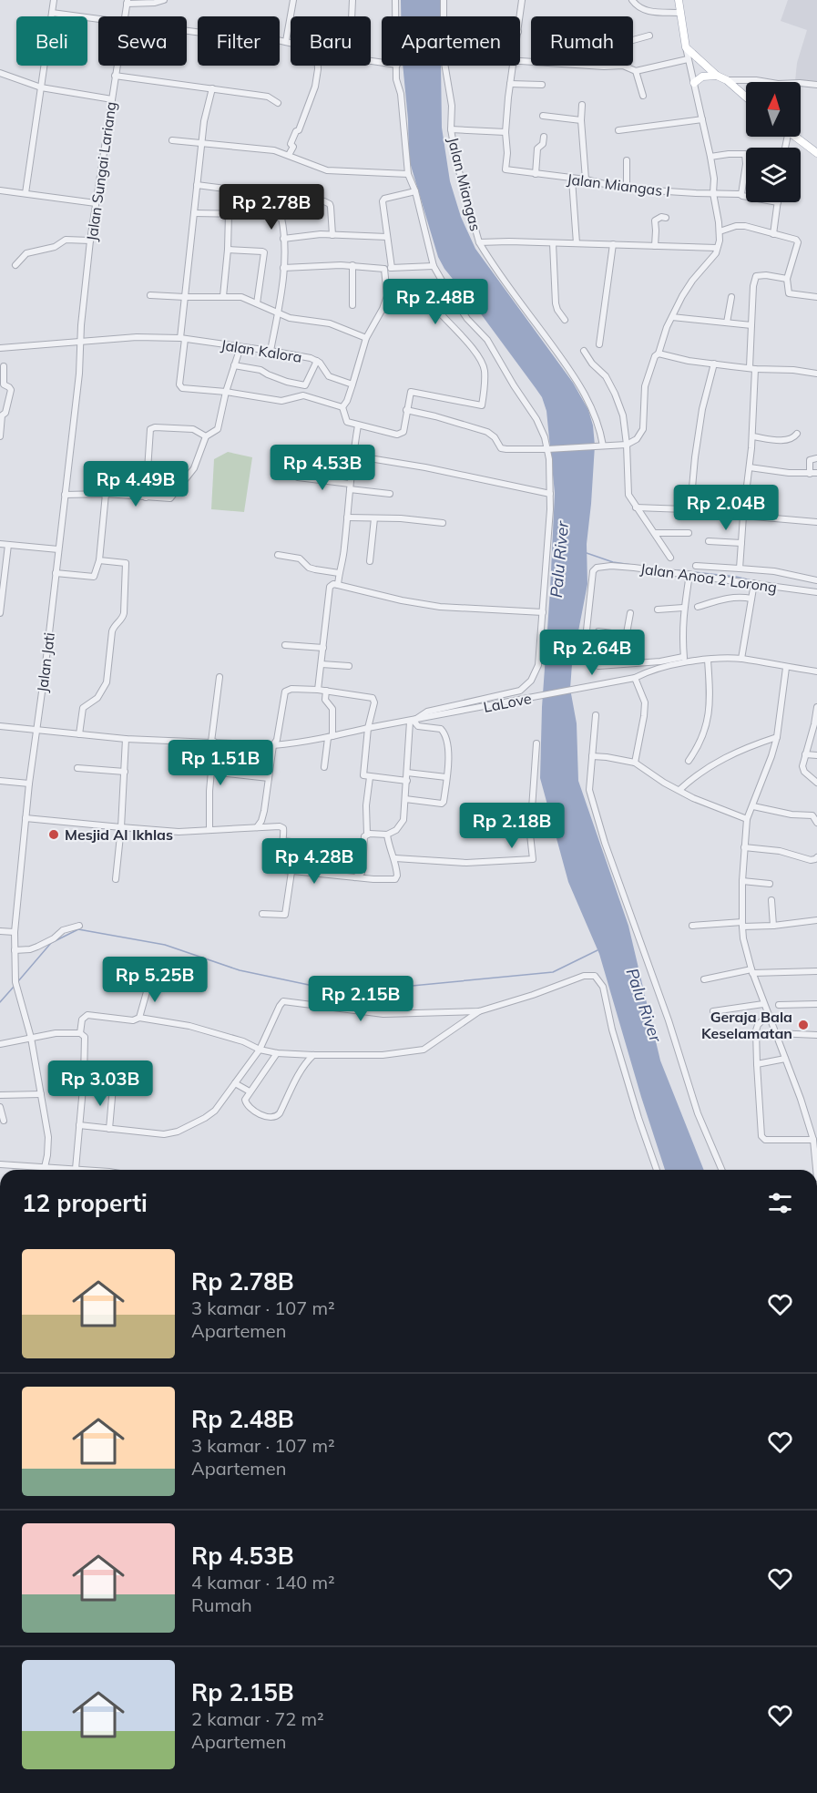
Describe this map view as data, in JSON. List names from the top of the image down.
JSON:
{
  "streets": {
    "street": [
      "Jalan Sungai Lariang",
      "Jalan Miangas",
      "Jalan Miangas I",
      "Jalan Kalora",
      "Jalan Anoa 2 Lorong",
      "Jalan Jati",
      "LaLove"
    ]
  },
  "crossings": [
    ["Jalan Sungai Lariang", "Jalan Kalora"],
    ["Jalan Sungai Lariang", "Jalan Jati"],
    ["Jalan Kalora", "Jalan Jati"]
  ],
  "water": ["Palu River"],
  "places": ["Mesjid Al Ikhlas", "Geraja Bala Keselamatan"],
  "north": "top",
  "page": {
    "chip": [
      "Beli",
      "Sewa",
      "Filter",
      "Baru",
      "Apartemen",
      "Rumah"
    ],
    "price": [
      "Rp 2.78B",
      "Rp 2.48B",
      "Rp 4.53B",
      "Rp 4.49B",
      "Rp 2.04B",
      "Rp 2.64B",
      "Rp 1.51B",
      "Rp 2.18B",
      "Rp 4.28B",
      "Rp 5.25B",
      "Rp 2.15B",
      "Rp 3.03B"
    ],
    "heading": "12 properti",
    "list": [
      {
        "name": "Rp 2.78B",
        "note": "3 kamar · 107 m² · Apartemen"
      },
      {
        "name": "Rp 2.48B",
        "note": "3 kamar · 107 m² · Apartemen"
      },
      {
        "name": "Rp 4.53B",
        "note": "4 kamar · 140 m² · Rumah"
      },
      {
        "name": "Rp 2.15B",
        "note": "2 kamar · 72 m² · Apartemen"
      }
    ]
  }
}
